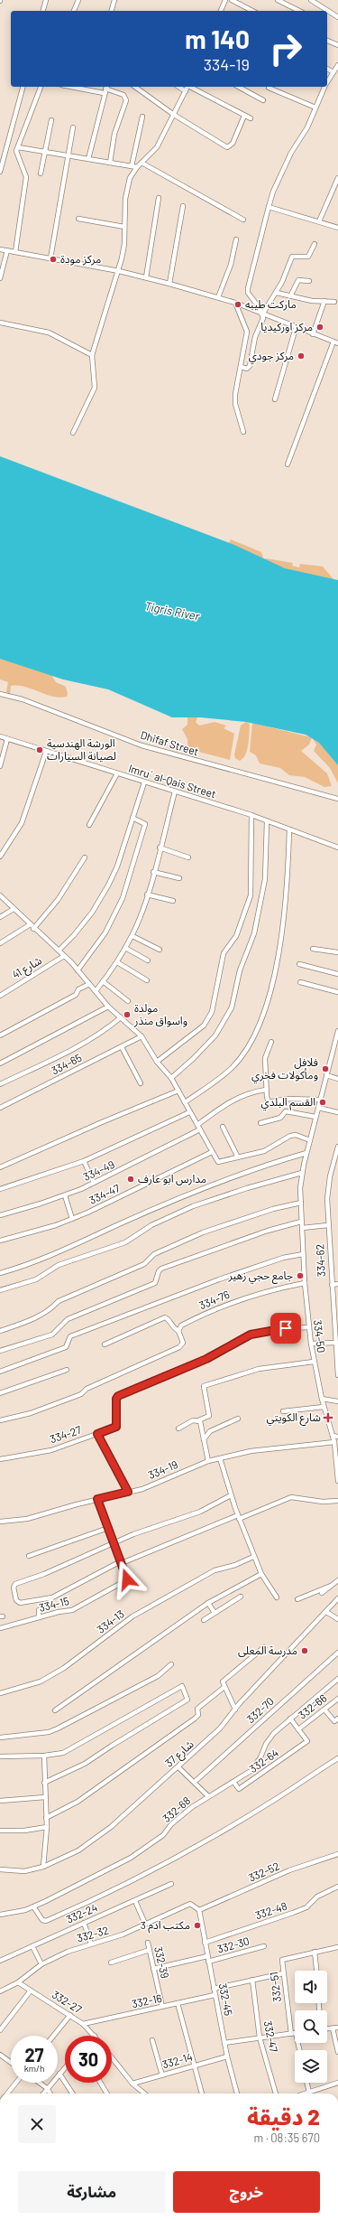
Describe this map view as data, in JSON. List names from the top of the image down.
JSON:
{
  "streets": {
    "street": [
      "Dhifaf Street",
      "Imruʾ al-Qais Street",
      "شارع 41",
      "334-65",
      "334-49",
      "334-47",
      "334-62",
      "334-76",
      "334-50",
      "334-27",
      "334-19",
      "334-15",
      "334-13",
      "332-66",
      "332-70",
      "شارع 37",
      "332-64",
      "332-68",
      "332-52",
      "332-48",
      "332-24",
      "332-32",
      "332-30",
      "332-39",
      "332-51",
      "332-45",
      "332-16",
      "332-27",
      "332-47",
      "332-14"
    ]
  },
  "crossings": [
    ["334-76", "334-50"],
    ["334-50", "334-27"],
    ["334-50", "334-19"],
    ["332-66", "332-64"],
    ["332-64", "332-68"],
    ["332-52", "332-32"],
    ["332-52", "332-45"],
    ["332-48", "332-45"],
    ["332-32", "332-45"],
    ["332-32", "332-27"],
    ["332-30", "332-45"],
    ["332-39", "332-16"],
    ["332-45", "332-16"],
    ["332-45", "332-14"],
    ["332-16", "332-27"]
  ],
  "water": ["Tigris River"],
  "places": {
    "other": [
      "مركز مودة",
      "ماركت طيبه",
      "مركز اوركيديا",
      "مركز جودي",
      "الورشة الهندسية لصيانة السيارات",
      "مولدة واسواق منذر",
      "فلافل ومأكولات فخري",
      "القسم البلدي",
      "مدارس ابو عارف",
      "جامع حجي زهير",
      "مدرسة المعلى",
      "مكتب ادم 3"
    ],
    "health": ["شارع الكويتي"]
  },
  "page": {
    "turn": ["140 m", "334-19"],
    "speed": "27 km/h",
    "limit": "30",
    "heading": ["2 دقيقة", "670 m · 08:35"],
    "buttons": ["خروج", "مشاركة"]
  }
}
